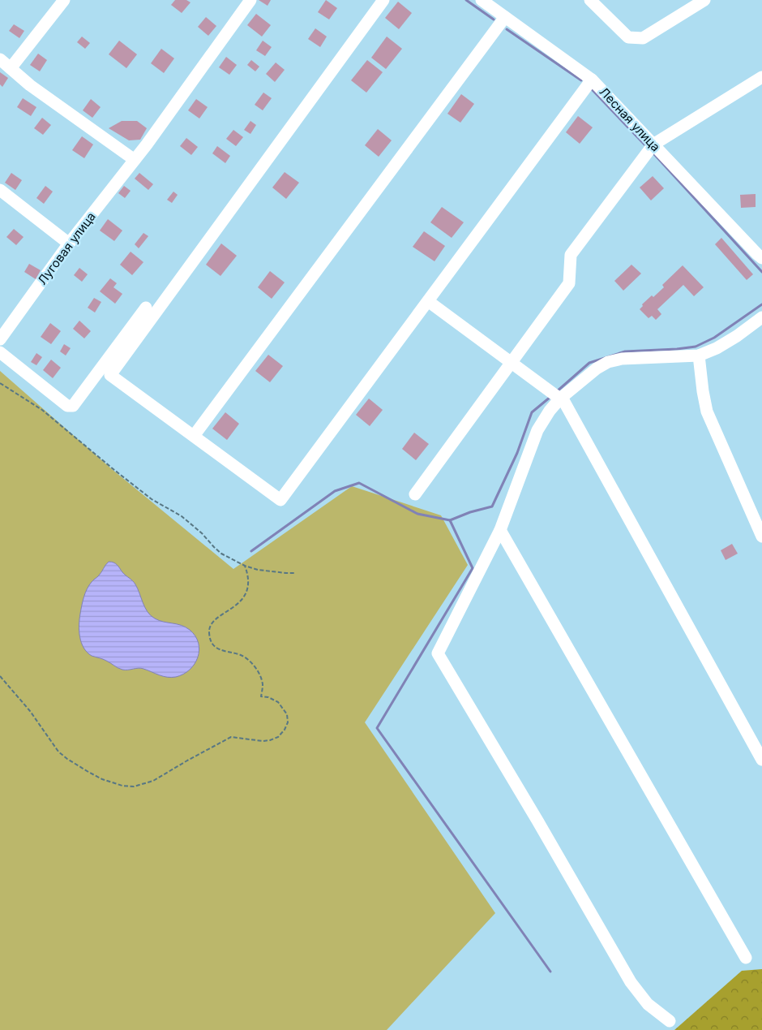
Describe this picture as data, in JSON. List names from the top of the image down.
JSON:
{
  "streets": {
    "street": ["Лесная улица", "Луговая улица"]
  }
}
